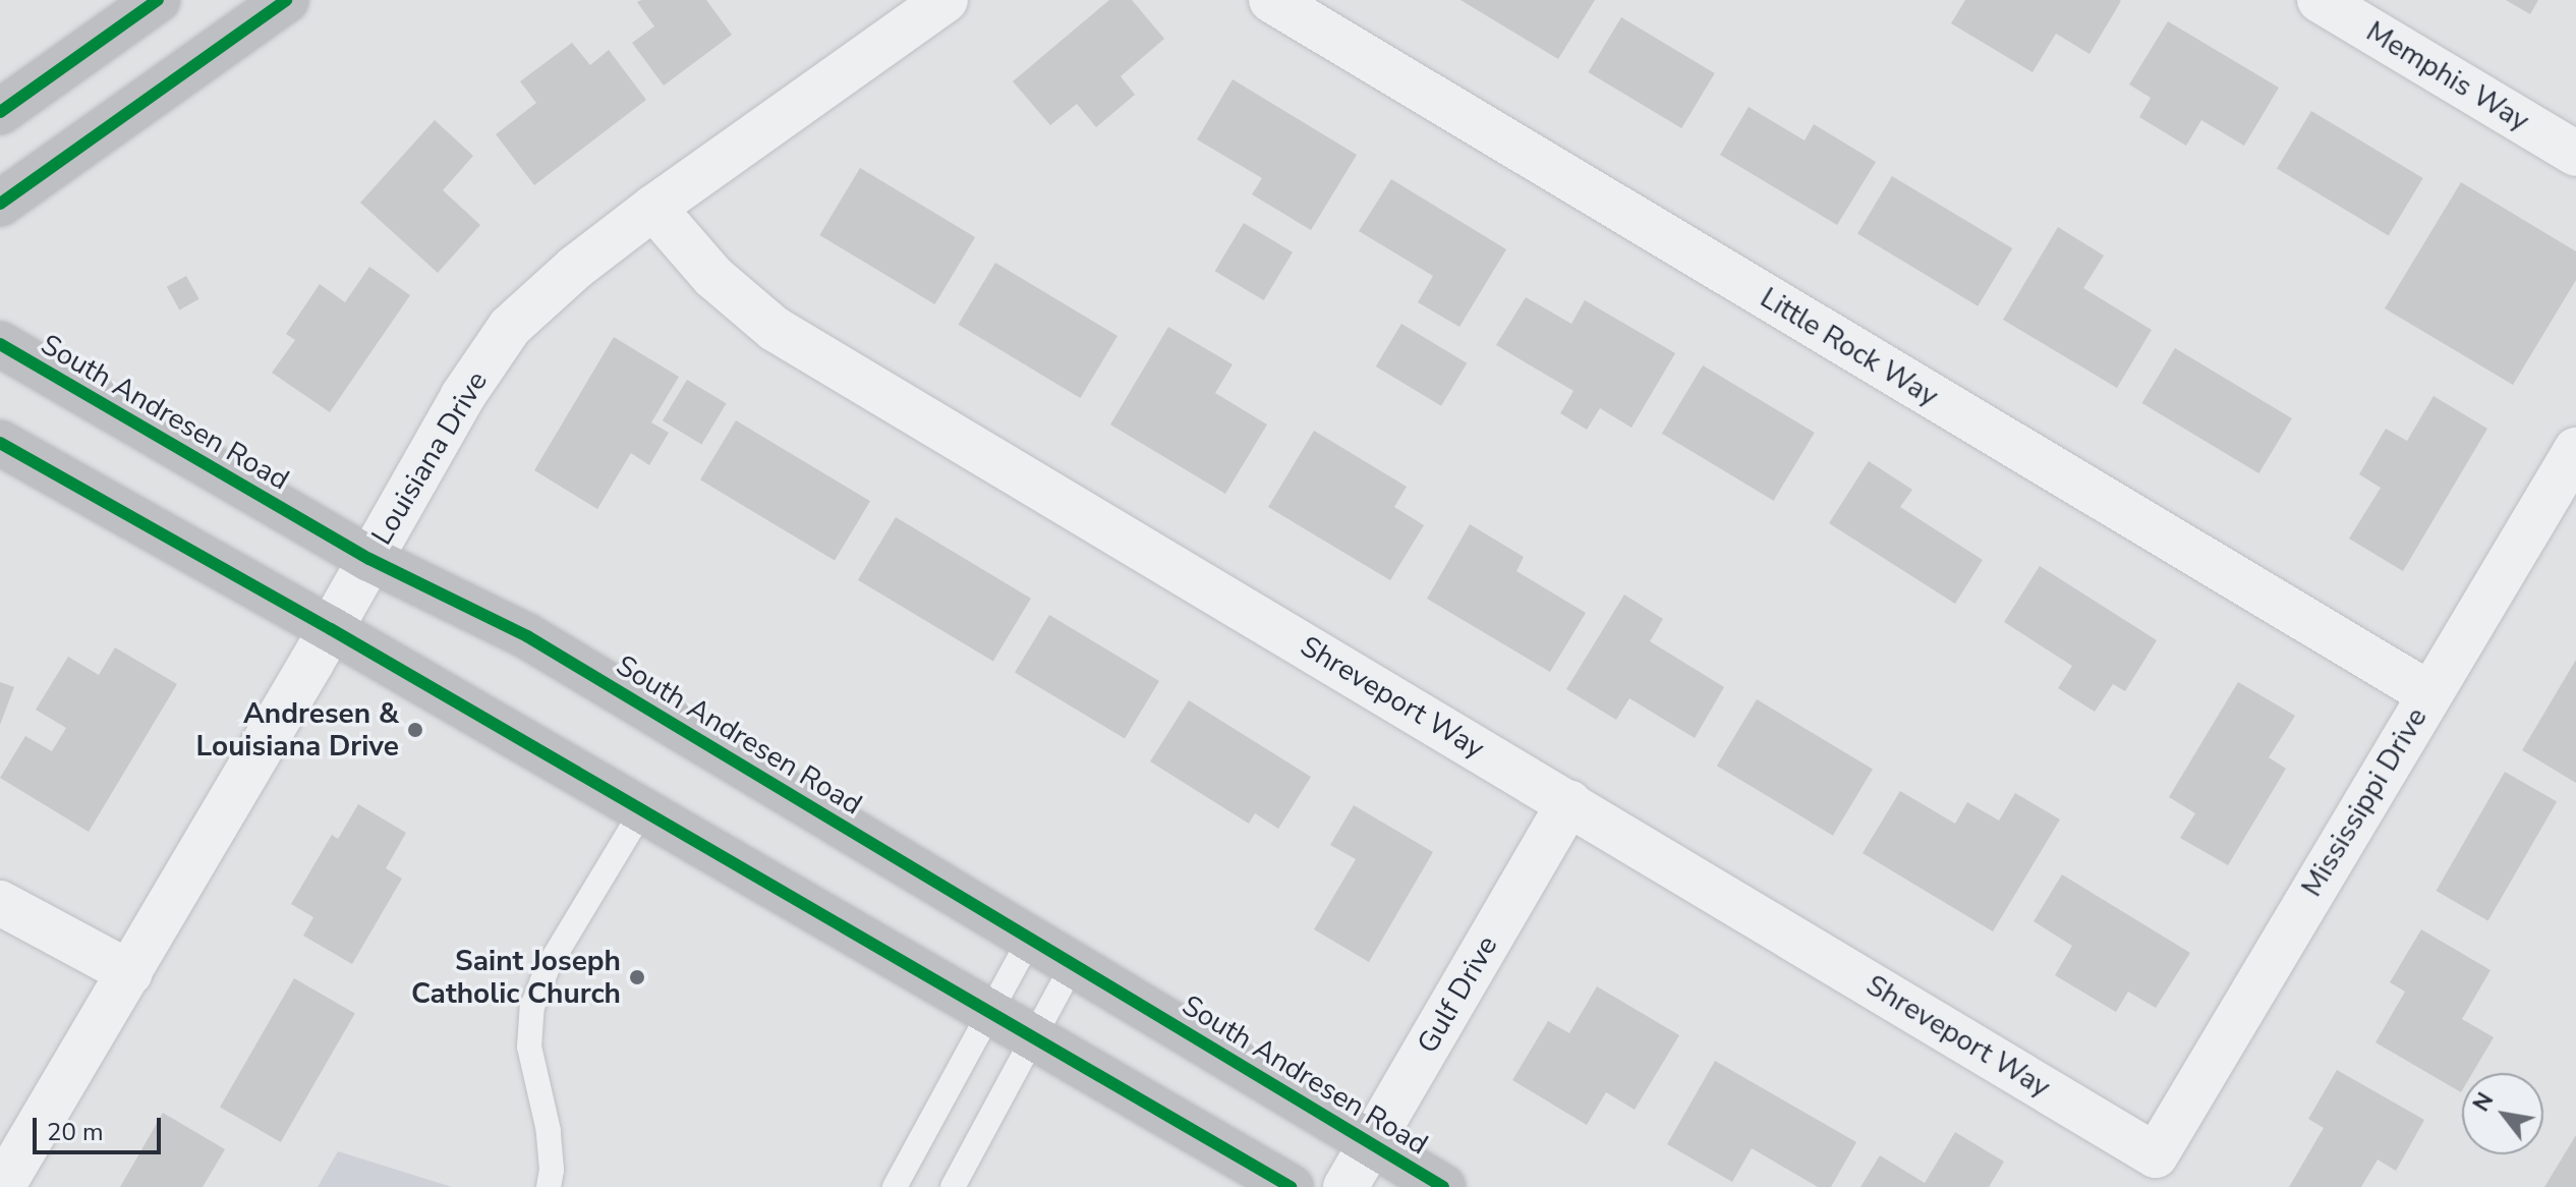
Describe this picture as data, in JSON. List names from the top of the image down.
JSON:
{
  "streets": {
    "street": [
      "Memphis Way",
      "Little Rock Way",
      "South Andresen Road",
      "Louisiana Drive",
      "Shreveport Way",
      "Mississippi Drive",
      "Gulf Drive"
    ]
  },
  "crossings": [
    ["Little Rock Way", "Mississippi Drive"],
    ["South Andresen Road", "Louisiana Drive"],
    ["South Andresen Road", "Gulf Drive"],
    ["Louisiana Drive", "Shreveport Way"],
    ["Shreveport Way", "Mississippi Drive"],
    ["Shreveport Way", "Gulf Drive"]
  ],
  "places": ["Andresen & Louisiana Drive", "Saint Joseph Catholic Church"],
  "scale_bar": "20 m",
  "north": "top left"
}
